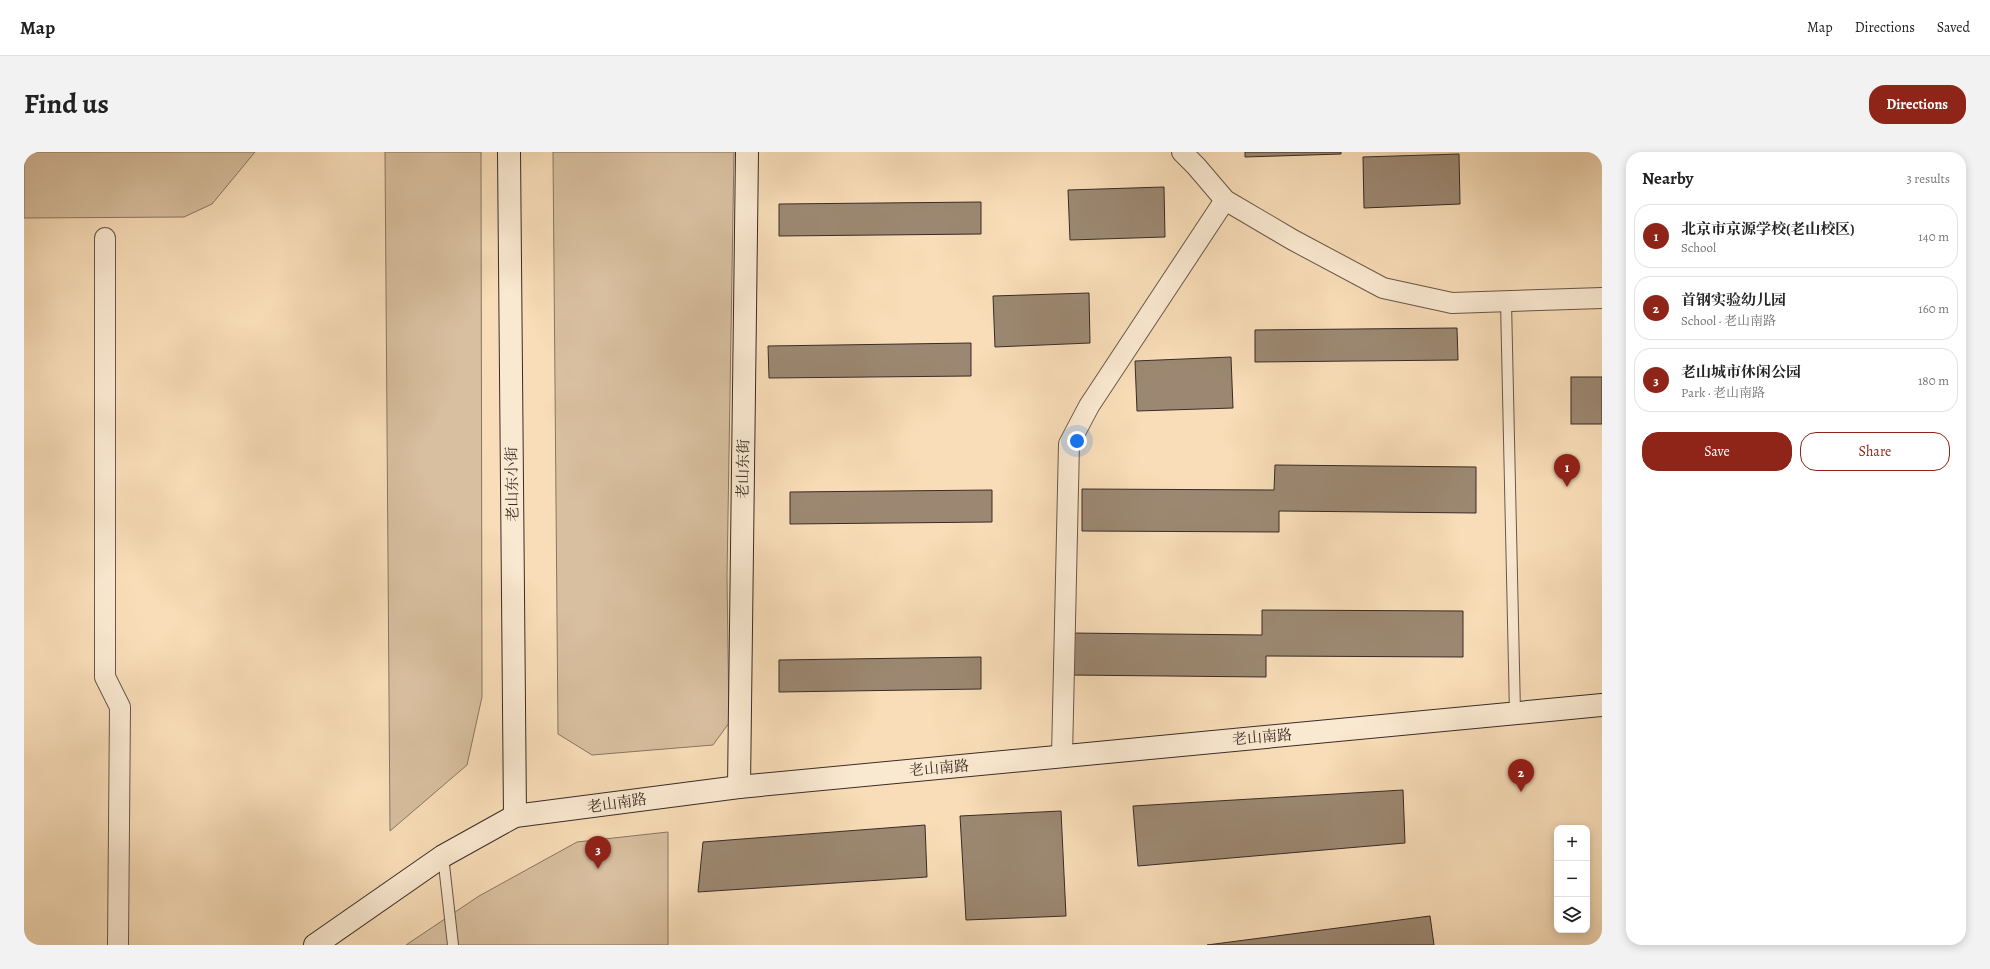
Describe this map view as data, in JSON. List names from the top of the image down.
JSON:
{
  "streets": {
    "main road": ["老山东街", "老山东小街", "老山南路"]
  },
  "crossings": [
    ["老山东街", "老山南路"],
    ["老山东小街", "老山南路"]
  ],
  "page": {
    "header": "Map",
    "nav": ["Map", "Directions", "Saved"],
    "title": "Find us",
    "buttons": [
      "Directions",
      ["Save", "Share"]
    ],
    "heading": ["Nearby", "3 results"],
    "list": [
      {
        "mark": "1",
        "name": "北京市京源学校(老山校区)",
        "note": "School",
        "value": "140 m"
      },
      {
        "mark": "2",
        "name": "首钢实验幼儿园",
        "note": "School · 老山南路",
        "value": "160 m"
      },
      {
        "mark": "3",
        "name": "老山城市休闲公园",
        "note": "Park · 老山南路",
        "value": "180 m"
      }
    ],
    "pins": ["1", "2", "3"],
    "map_buttons": ["+", "−"]
  }
}
